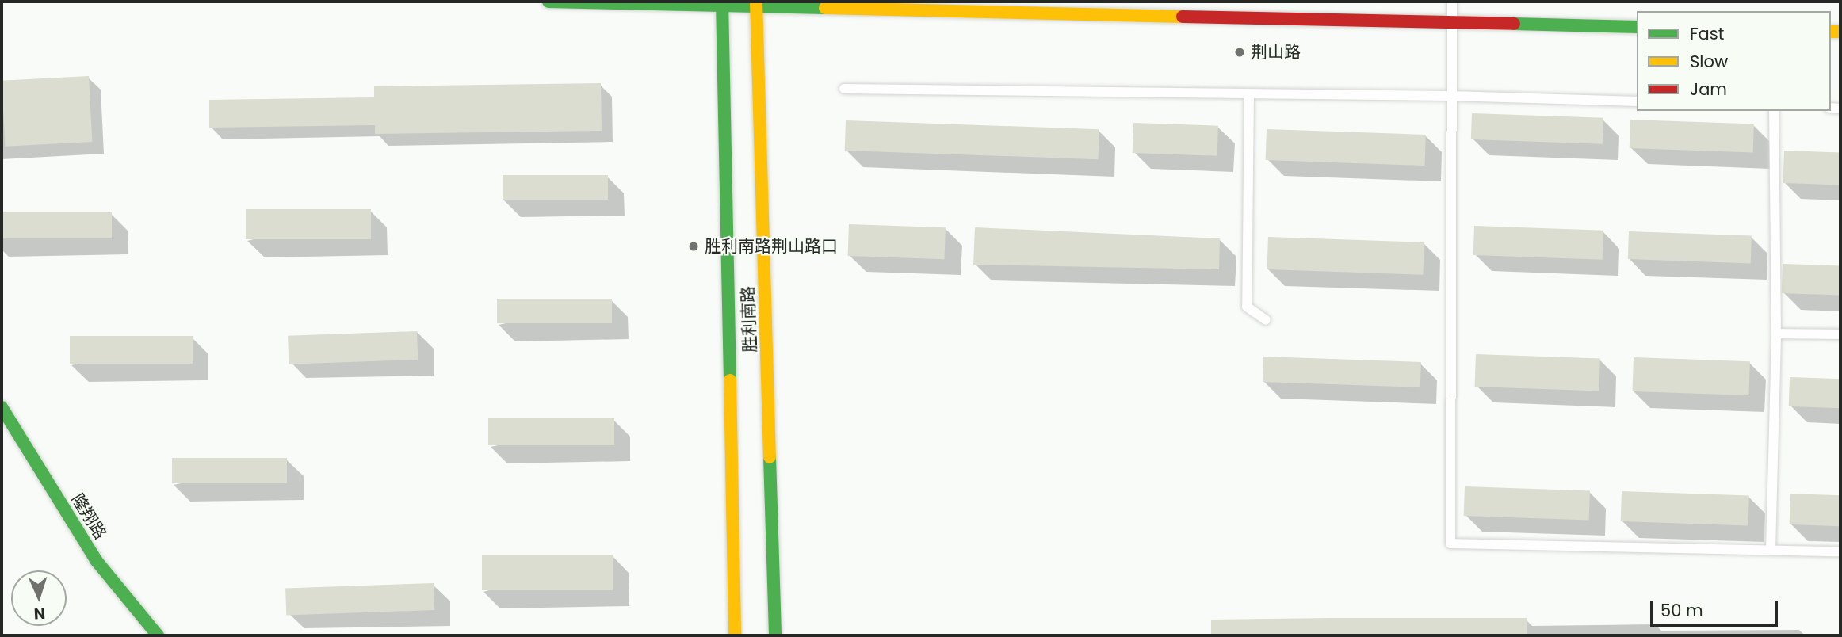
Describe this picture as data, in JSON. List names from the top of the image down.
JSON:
{
  "streets": {
    "street": ["胜利南路", "隆翔路"]
  },
  "places": ["荆山路", "胜利南路荆山路口"],
  "legend": ["Fast", "Slow", "Jam"],
  "scale_bar": "50 m",
  "north": "bottom"
}
